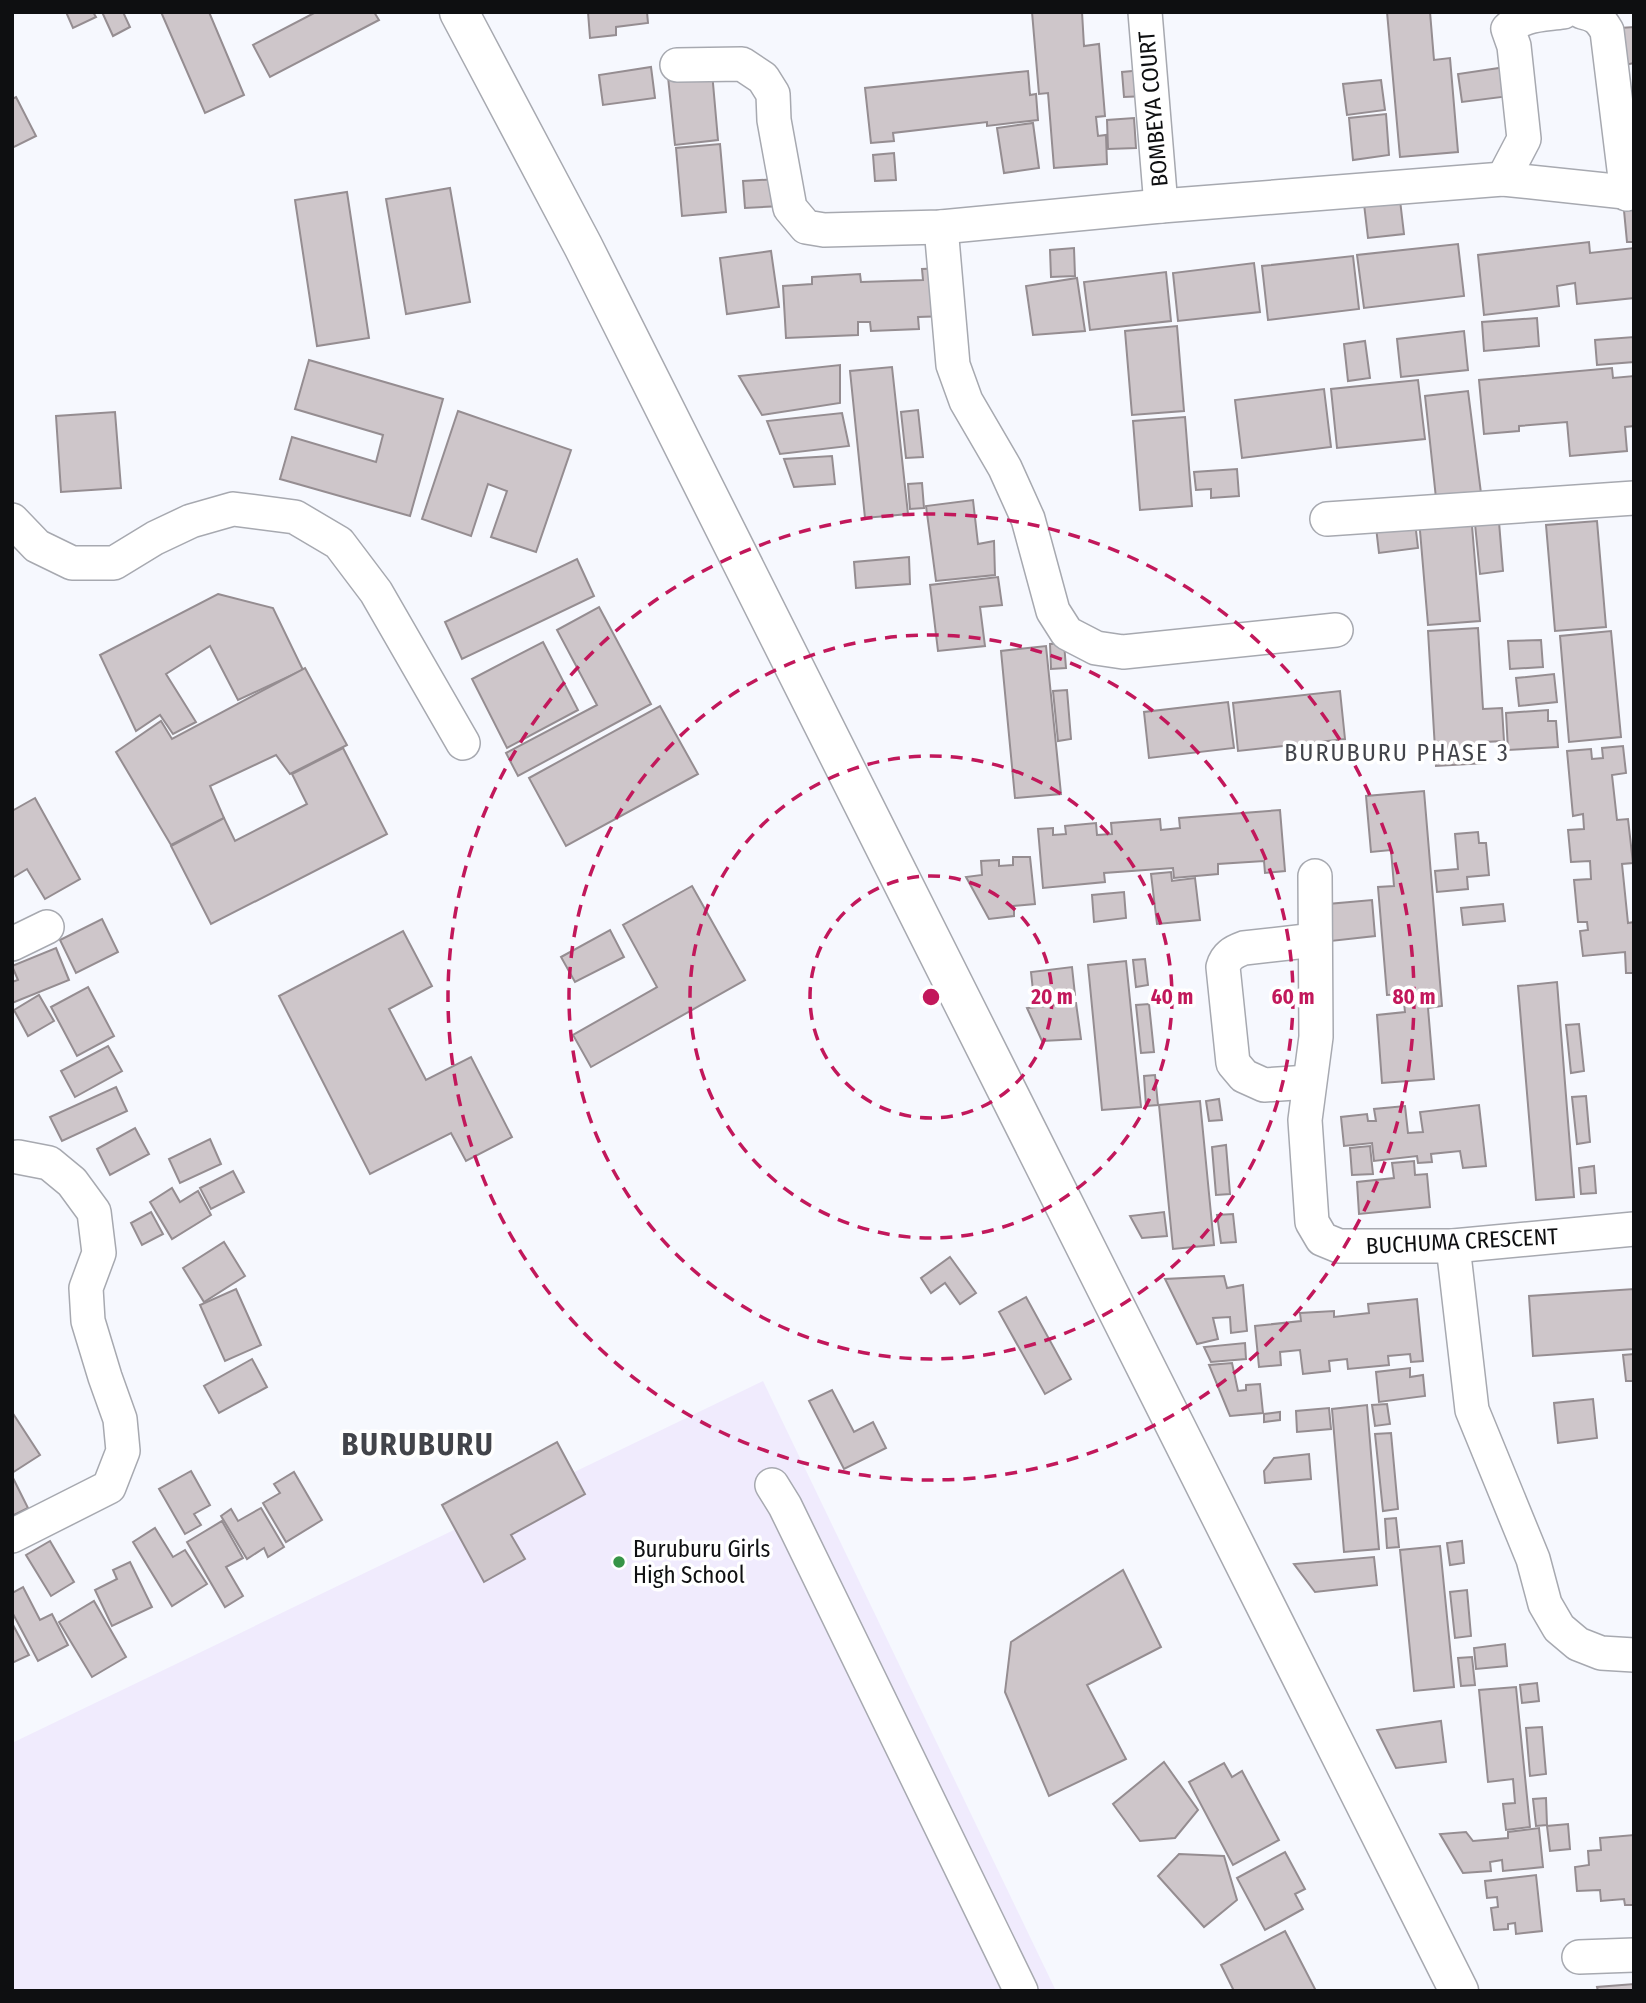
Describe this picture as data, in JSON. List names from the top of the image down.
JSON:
{
  "streets": {
    "street": ["BOMBEYA COURT", "BUCHUMA CRESCENT"]
  },
  "districts": ["BURUBURU PHASE 3", "BURUBURU"],
  "places": ["Buruburu Girls High School"],
  "rings": [
    "20 m",
    "40 m",
    "60 m",
    "80 m"
  ]
}
